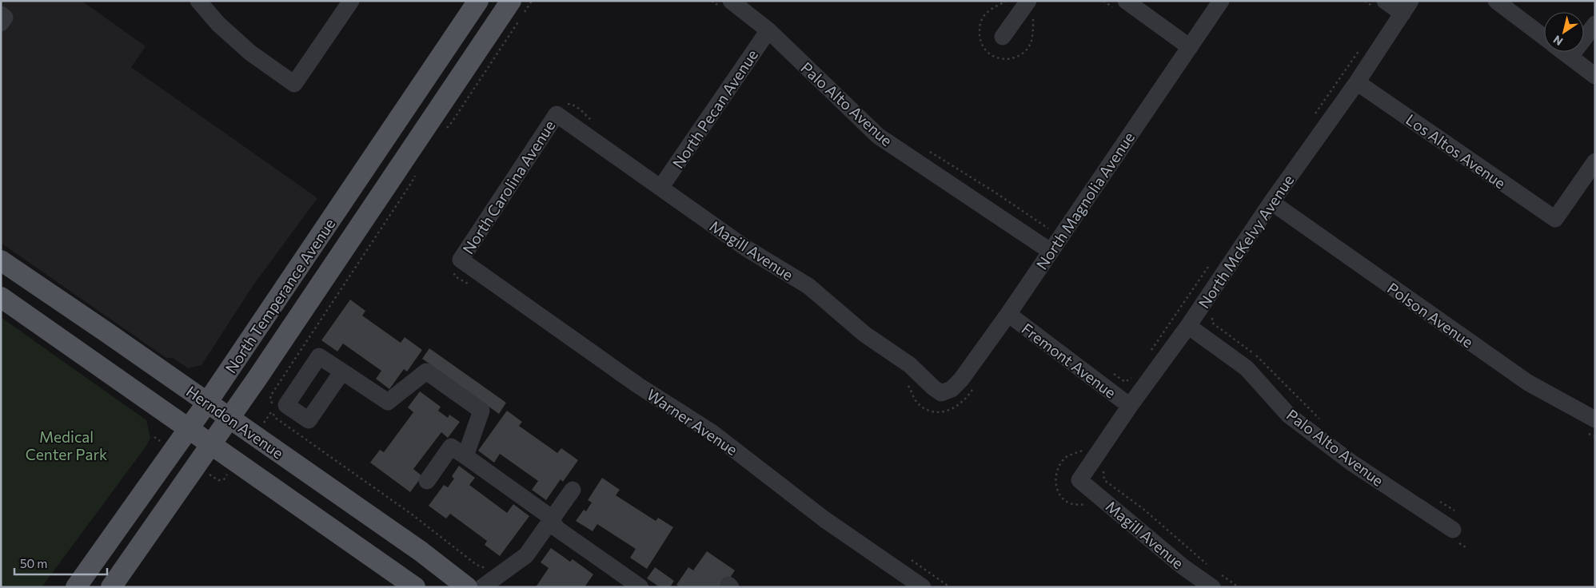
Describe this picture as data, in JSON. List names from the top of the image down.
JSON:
{
  "streets": {
    "main road": ["North Temperance Avenue", "Herndon Avenue"],
    "street": [
      "Palo Alto Avenue",
      "North Pecan Avenue",
      "Los Altos Avenue",
      "North Carolina Avenue",
      "North Magnolia Avenue",
      "North McKelvy Avenue",
      "Magill Avenue",
      "Polson Avenue",
      "Fremont Avenue",
      "Warner Avenue"
    ]
  },
  "crossings": [
    ["Palo Alto Avenue", "North Pecan Avenue"],
    ["Palo Alto Avenue", "North Magnolia Avenue"],
    ["Palo Alto Avenue", "North McKelvy Avenue"],
    ["North Pecan Avenue", "Magill Avenue"],
    ["Los Altos Avenue", "North McKelvy Avenue"],
    ["North Carolina Avenue", "Magill Avenue"],
    ["North Carolina Avenue", "Warner Avenue"],
    ["North Magnolia Avenue", "Magill Avenue"],
    ["North Magnolia Avenue", "Fremont Avenue"],
    ["North McKelvy Avenue", "Magill Avenue"],
    ["North McKelvy Avenue", "Polson Avenue"],
    ["North McKelvy Avenue", "Fremont Avenue"],
    ["North Temperance Avenue", "Herndon Avenue"]
  ],
  "parks": ["Medical Center Park"],
  "scale_bar": "50 m",
  "north": "bottom left"
}
